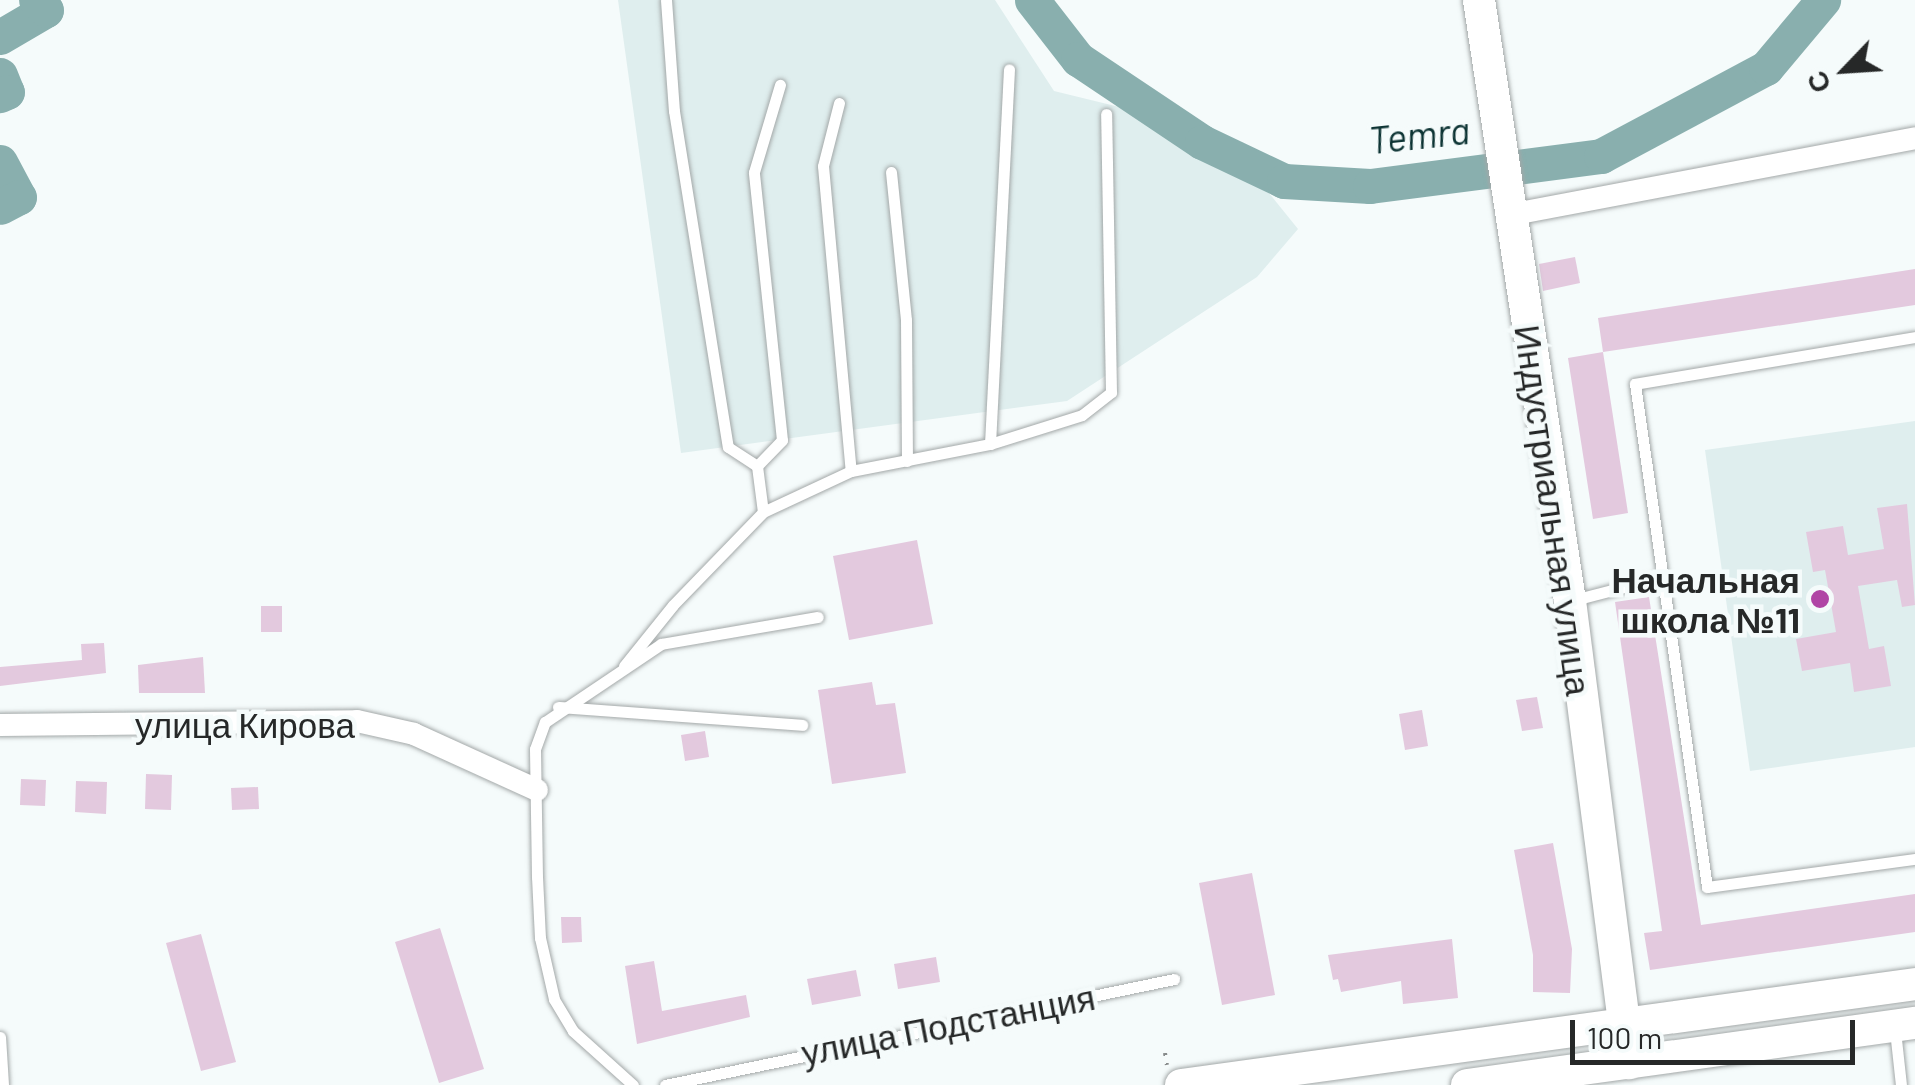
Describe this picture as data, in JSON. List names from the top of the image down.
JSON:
{
  "streets": {
    "main road": ["Индустриальная улица"],
    "street": ["улица Кирова"],
    "lane": ["улица Подстанция"]
  },
  "water": ["Temra"],
  "places": ["Начальная школа №11"],
  "scale_bar": "100 m",
  "north": "bottom left"
}
